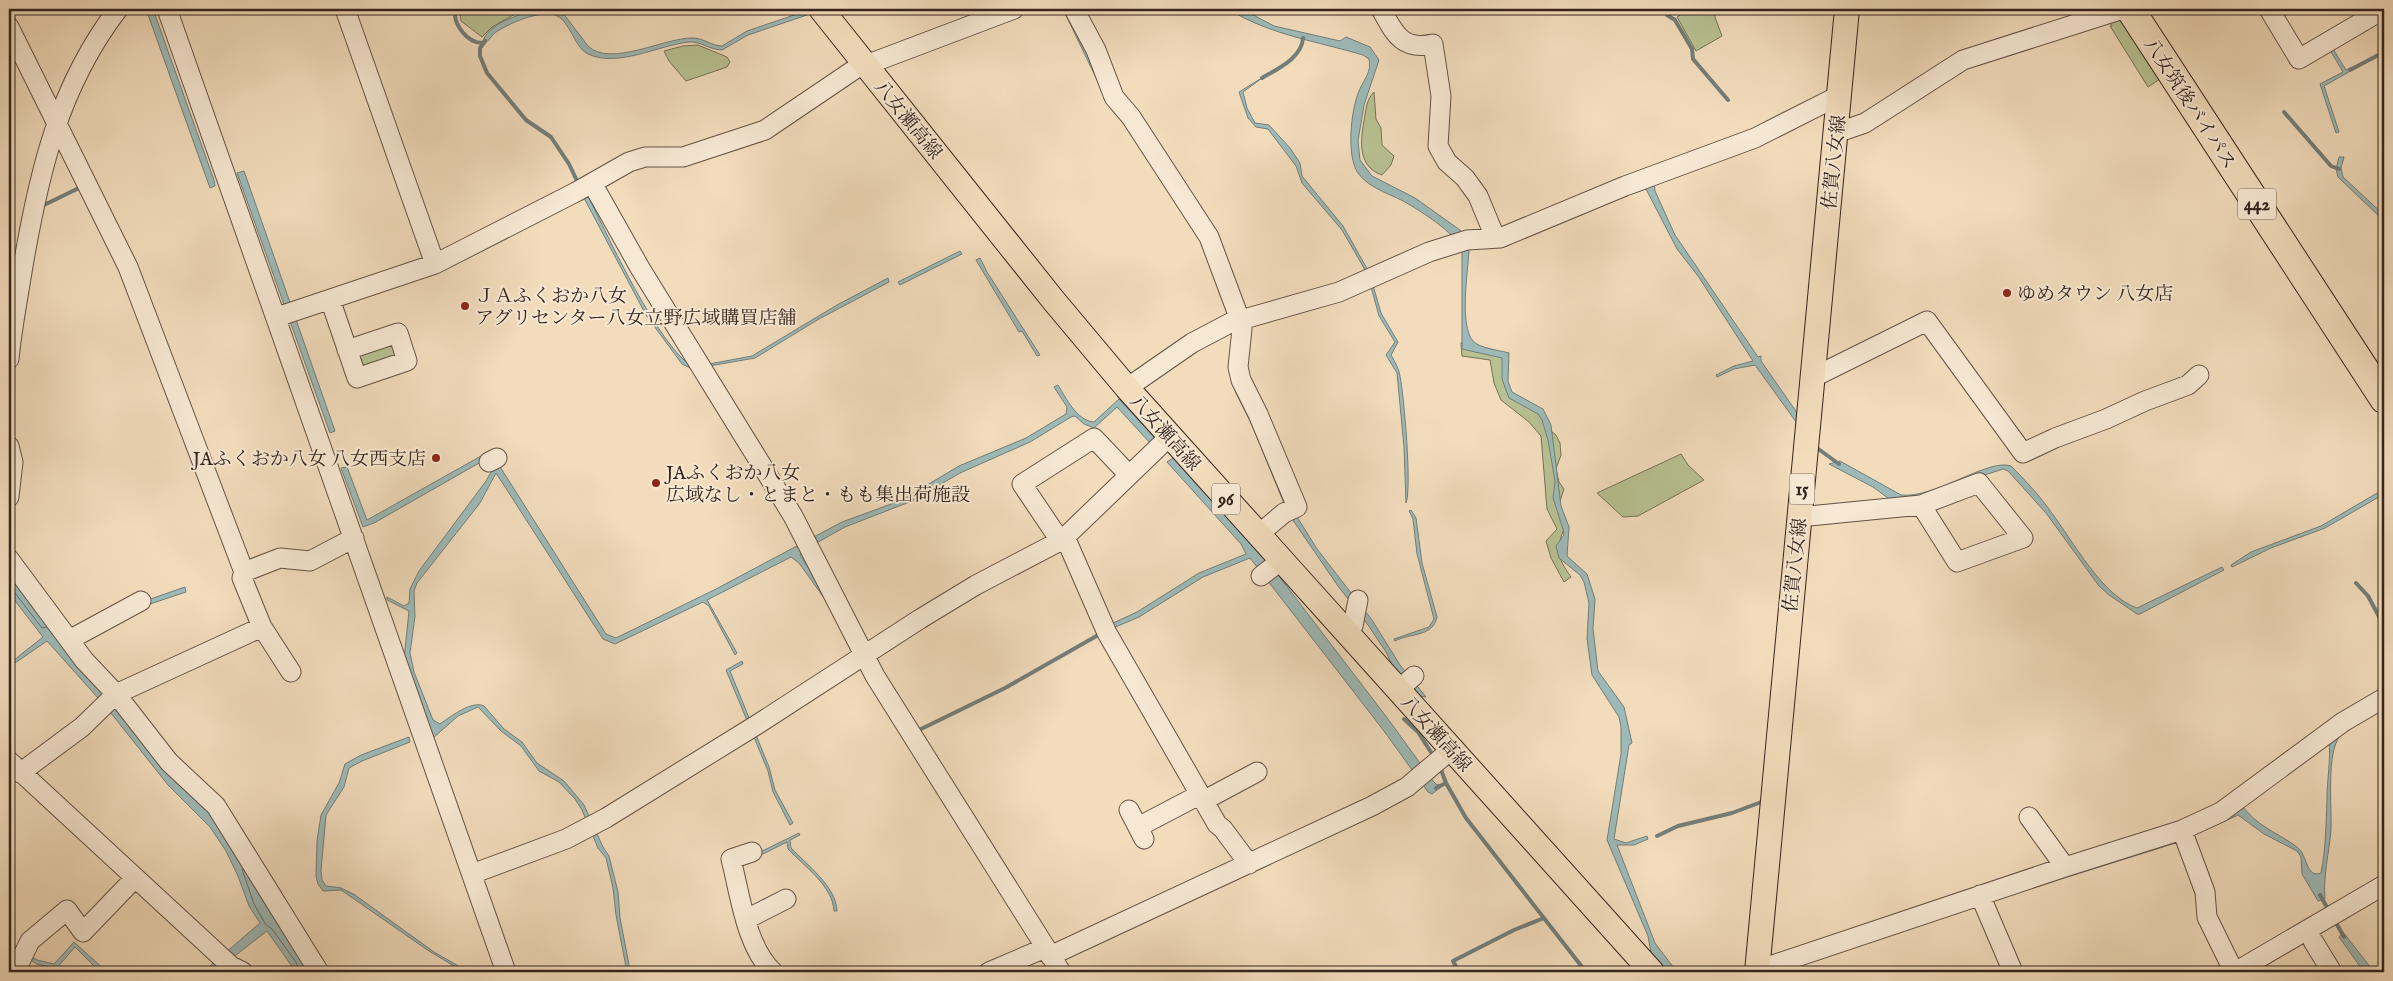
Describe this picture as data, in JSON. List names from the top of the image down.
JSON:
{
  "streets": {
    "highway": ["八女筑後バイパス", "442"],
    "main road": [
      "八女瀬高線",
      "佐賀八女線",
      "15",
      "96"
    ]
  },
  "places": [
    "ゆめタウン 八女店",
    "ＪＡふくおか八女 アグリセンター八女立野広域購買店舗",
    "JAふくおか八女 八女西支店",
    "JAふくおか八女 広域なし・とまと・もも集出荷施設"
  ]
}
